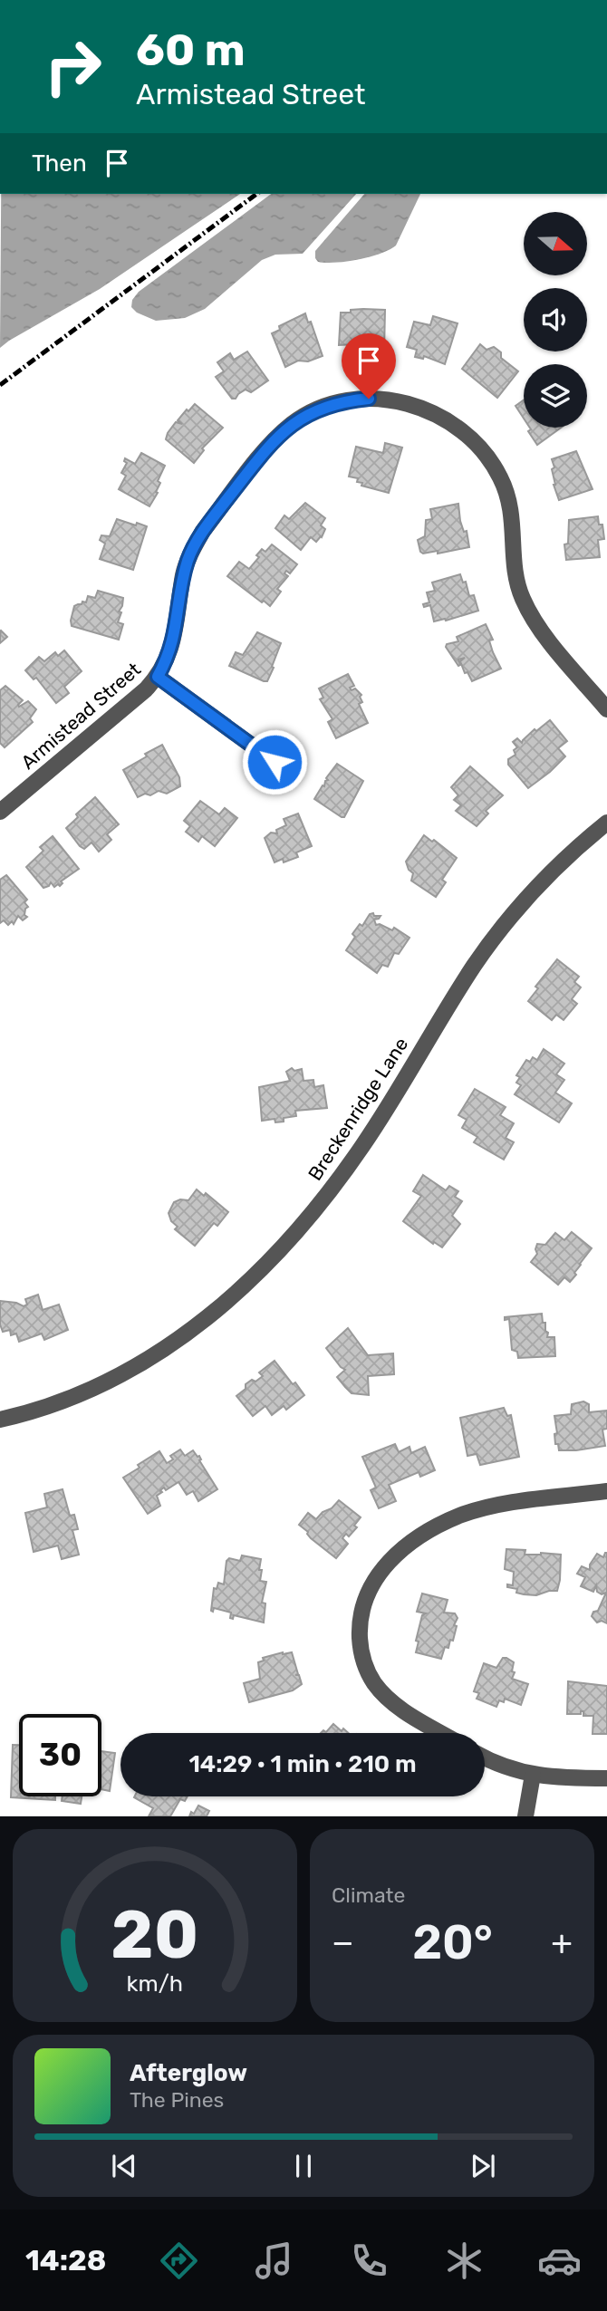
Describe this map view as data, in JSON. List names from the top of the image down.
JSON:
{
  "streets": {
    "street": ["Armistead Street", "Breckenridge Lane"]
  },
  "north": "right",
  "page": {
    "turn": ["60 m", "Armistead Street"],
    "then": "Then",
    "limit": "30",
    "trip": "14:29 · 1 min · 210 m",
    "tile": "Climate",
    "heat": ["−", "20°", "+"],
    "song": ["Afterglow", "The Pines"],
    "tabs": "14:28",
    "gauge": ["20", "km/h"]
  }
}
